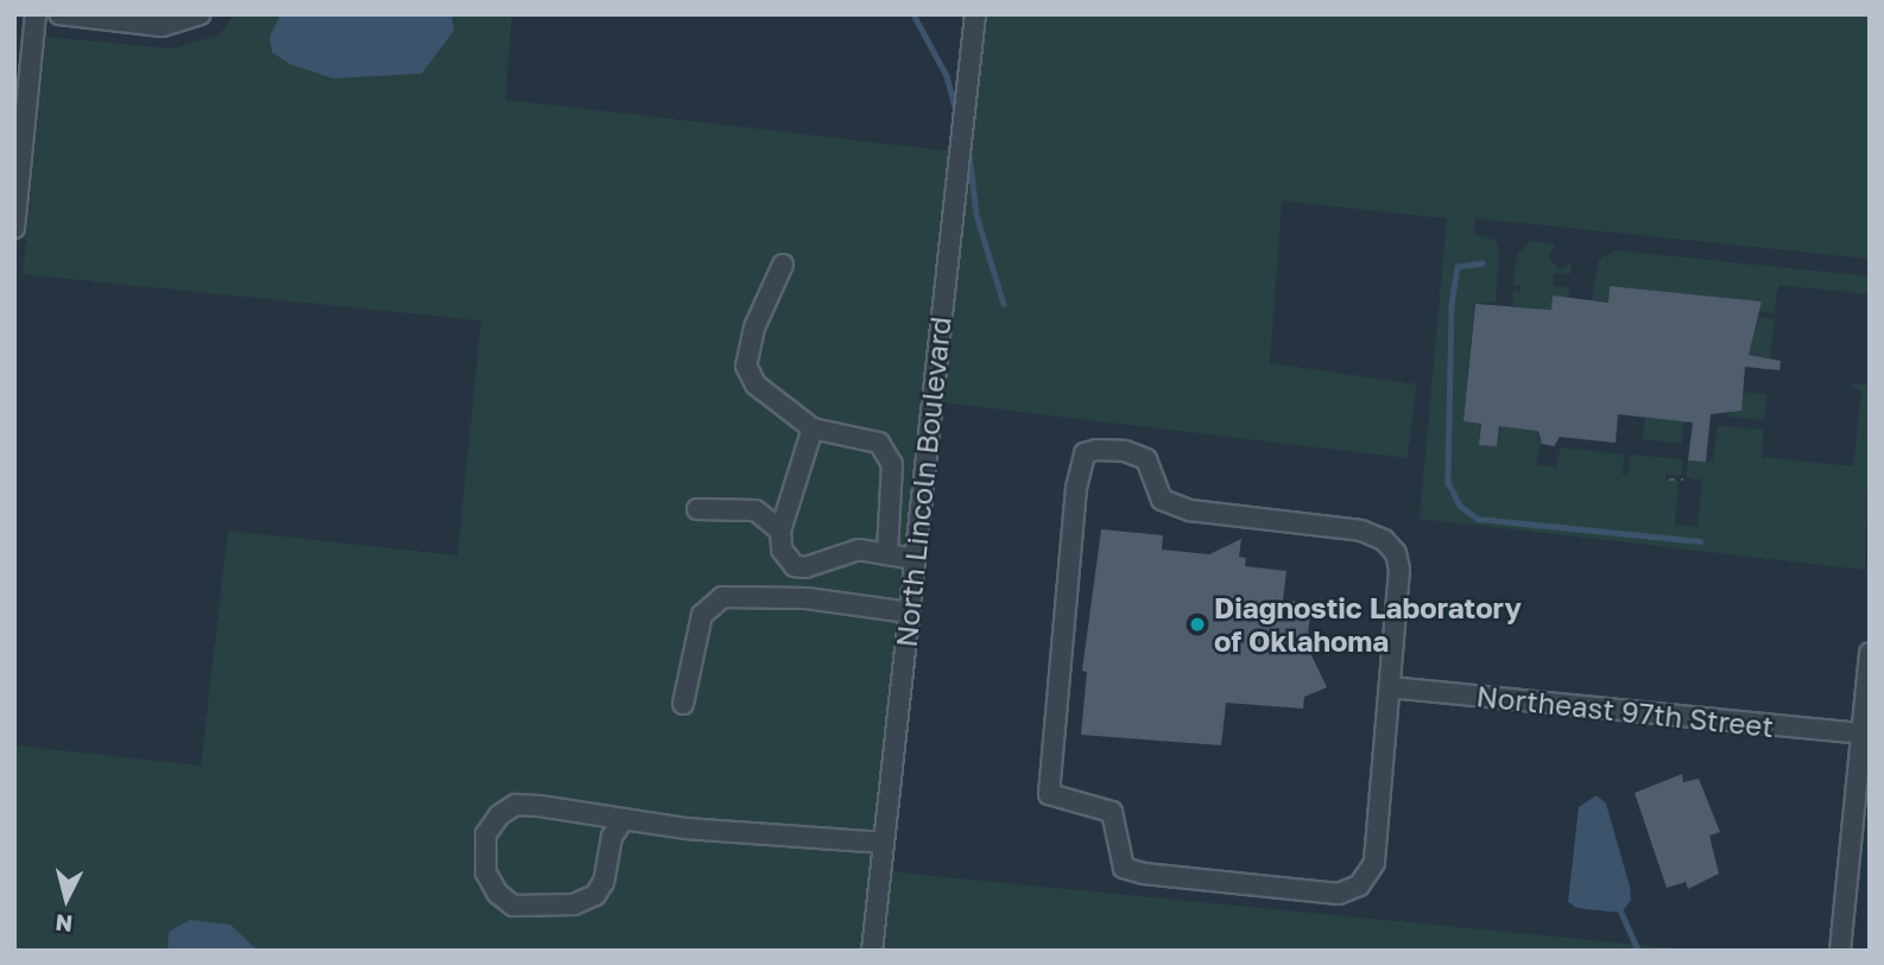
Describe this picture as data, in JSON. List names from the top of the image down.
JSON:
{
  "streets": {
    "street": ["North Lincoln Boulevard", "Northeast 97th Street"]
  },
  "places": ["Diagnostic Laboratory of Oklahoma"],
  "north": "bottom"
}
